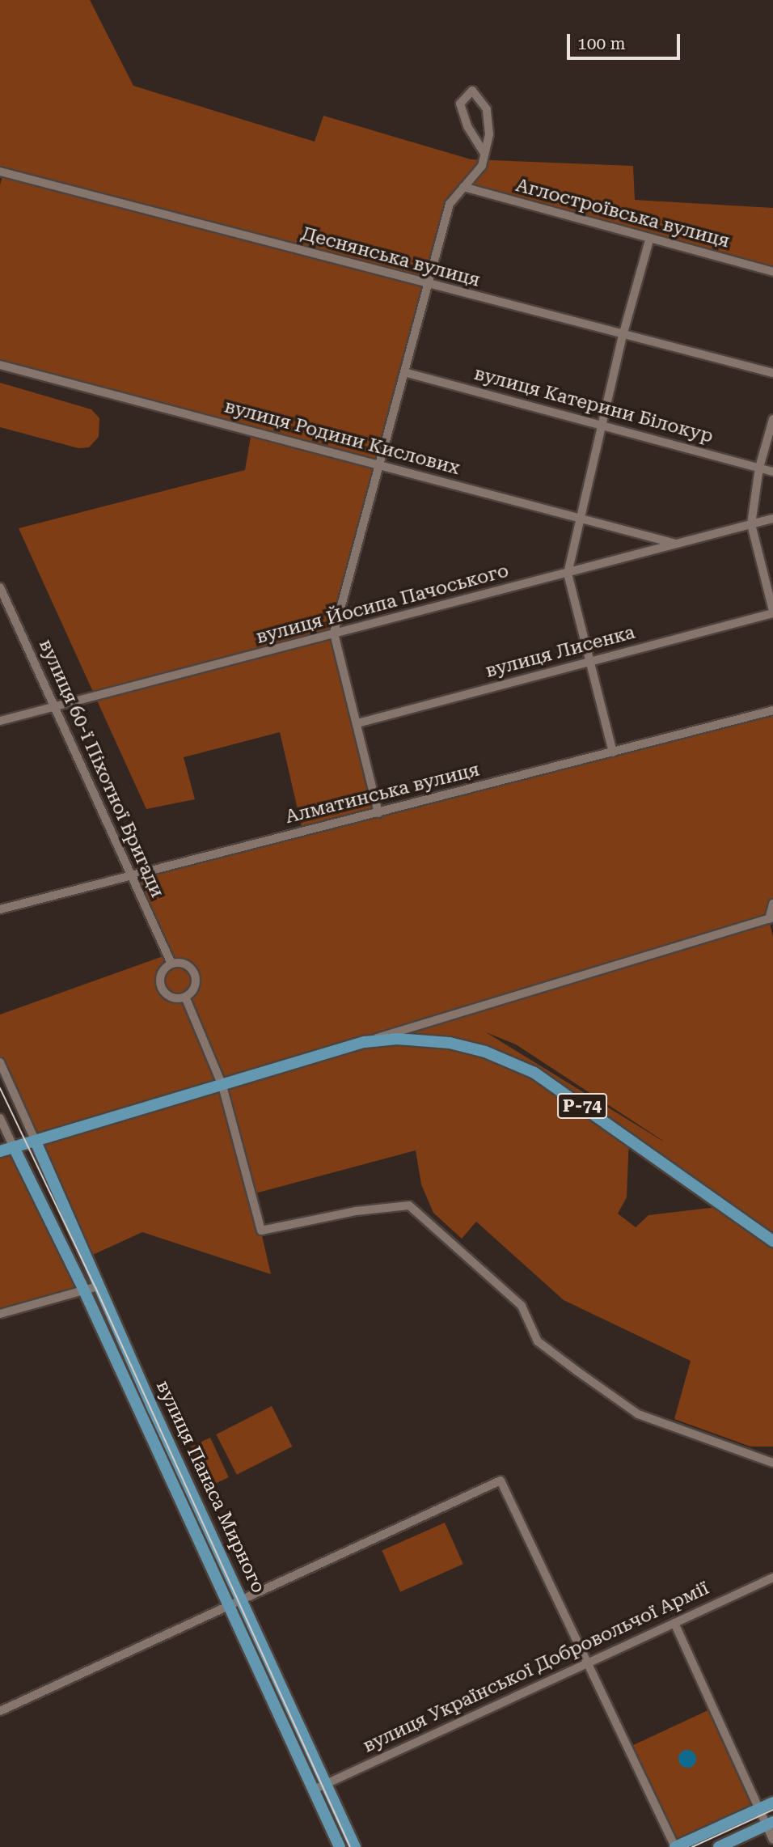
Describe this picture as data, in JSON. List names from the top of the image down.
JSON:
{
  "streets": {
    "main road": ["Р-74", "вулиця Панаса Мирного"],
    "street": [
      "Аглостроївська вулиця",
      "Деснянська вулиця",
      "вулиця Катерини Білокур",
      "вулиця Родини Кислових",
      "вулиця Йосипа Пачоського",
      "вулиця Лисенка",
      "вулиця 60-ї Піхотної Бригади",
      "Алматинська вулиця",
      "вулиця Української Добровольчої Армії"
    ]
  },
  "crossings": [
    ["вулиця Родини Кислових", "вулиця Йосипа Пачоського"],
    ["вулиця Йосипа Пачоського", "вулиця 60-ї Піхотної Бригади"],
    ["вулиця 60-ї Піхотної Бригади", "Алматинська вулиця"],
    ["Р-74", "вулиця Панаса Мирного"],
    ["вулиця Панаса Мирного", "вулиця Української Добровольчої Армії"]
  ],
  "scale_bar": "100 m"
}
